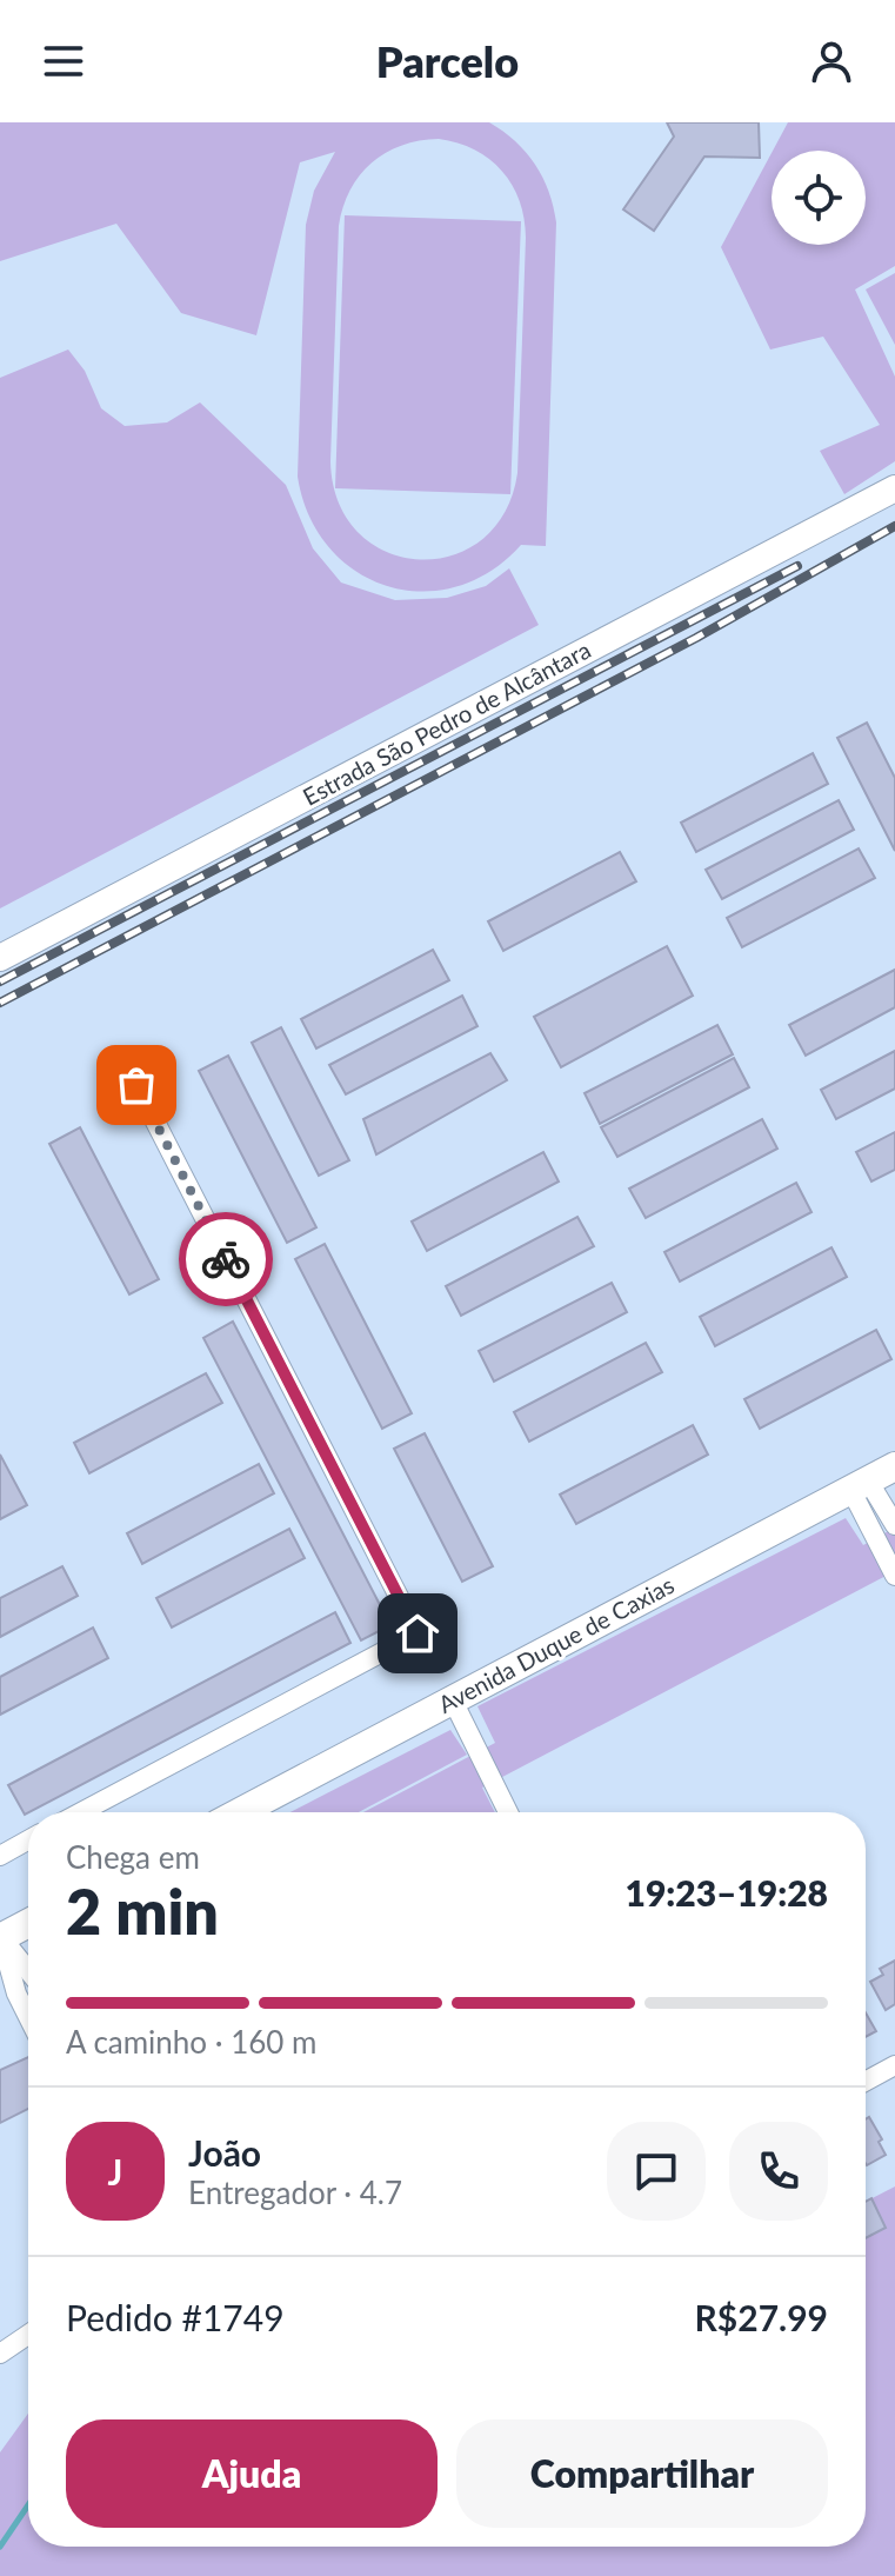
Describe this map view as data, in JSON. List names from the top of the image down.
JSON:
{
  "streets": {
    "main road": ["Avenida Duque de Caxias"],
    "street": ["Estrada São Pedro de Alcântara"]
  },
  "page": {
    "header": "Parcelo",
    "heading": ["2 min", "Chega em", "19:23–19:28"],
    "panel": [
      "João",
      "Entregador · 4.7",
      "Pedido #1749",
      "R$27.99"
    ],
    "bar": "A caminho · 160 m",
    "round": "J",
    "buttons": ["Ajuda", "Compartilhar"]
  }
}
